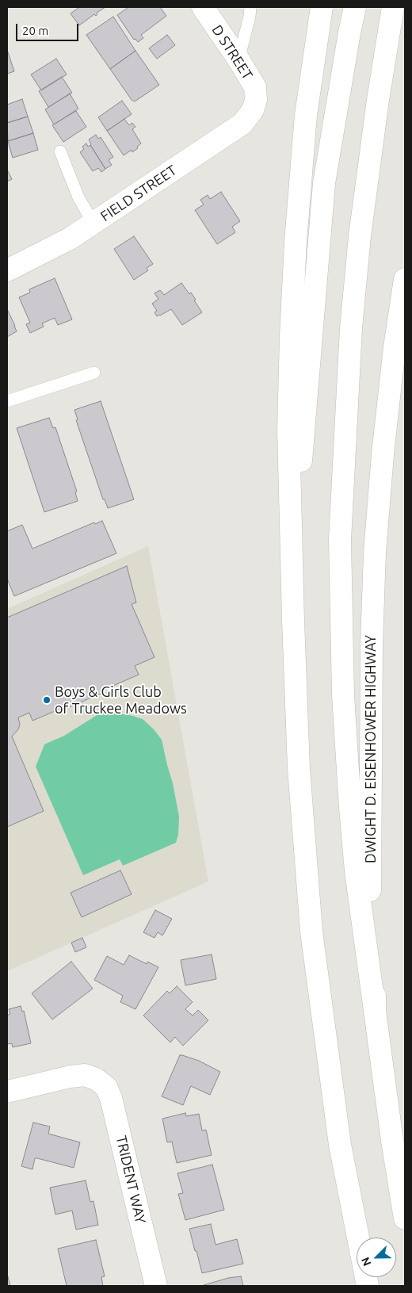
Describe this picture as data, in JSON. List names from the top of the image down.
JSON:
{
  "streets": {
    "main road": [
      "D STREET",
      "FIELD STREET",
      "DWIGHT D. EISENHOWER HIGHWAY",
      "TRIDENT WAY"
    ]
  },
  "crossings": [
    ["D STREET", "FIELD STREET"]
  ],
  "places": ["Boys & Girls Club of Truckee Meadows"],
  "scale_bar": "20 m",
  "north": "bottom left"
}
